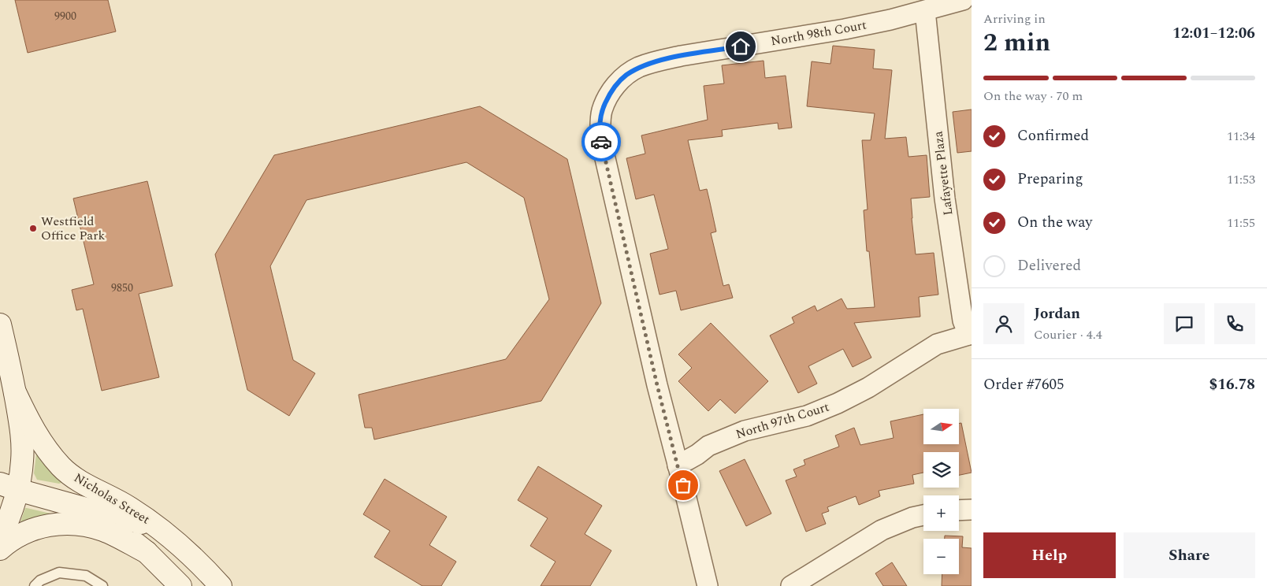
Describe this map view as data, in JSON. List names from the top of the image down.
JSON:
{
  "streets": {
    "street": [
      "North 98th Court",
      "Lafayette Plaza",
      "North 97th Court",
      "Nicholas Street"
    ]
  },
  "crossings": [
    ["North 98th Court", "Lafayette Plaza"],
    ["North 98th Court", "North 97th Court"],
    ["Lafayette Plaza", "North 97th Court"]
  ],
  "places": ["Westfield Office Park"],
  "house_numbers": ["9900", "9850"],
  "north": "right",
  "page": {
    "heading": ["2 min", "Arriving in", "12:01–12:06"],
    "panel": [
      "Jordan",
      "Courier · 4.4",
      "Order #7605",
      "$16.78"
    ],
    "bar": "On the way · 70 m",
    "list": [
      ["Confirmed", "11:34"],
      ["Preparing", "11:53"],
      ["On the way", "11:55"],
      "Delivered"
    ],
    "map_buttons": ["+", "−"],
    "buttons": ["Help", "Share"]
  }
}
